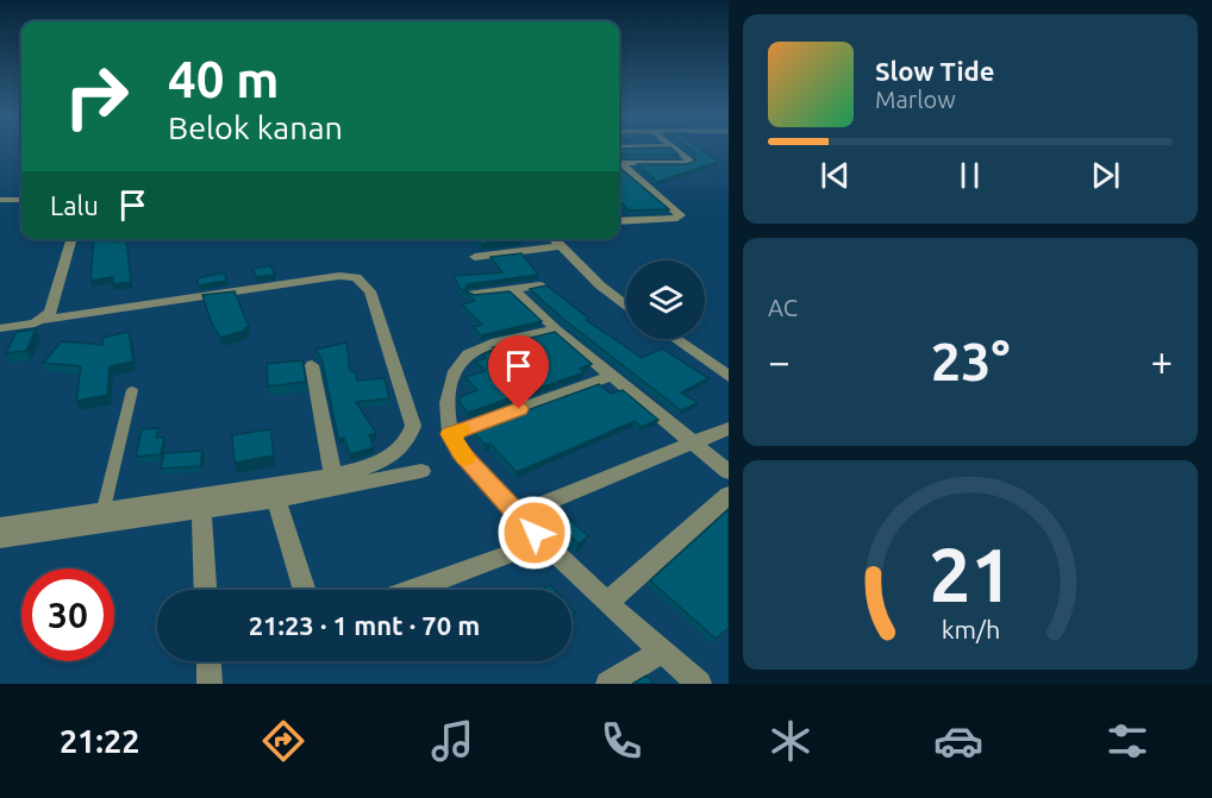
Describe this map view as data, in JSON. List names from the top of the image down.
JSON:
{
  "page": {
    "turn": ["40 m", "Belok kanan"],
    "song": ["Slow Tide", "Marlow"],
    "then": "Lalu",
    "tile": "AC",
    "heat": ["−", "23°", "+"],
    "limit": "30",
    "trip": "21:23 · 1 mnt · 70 m",
    "tabs": "21:22",
    "gauge": ["21", "km/h"]
  }
}
